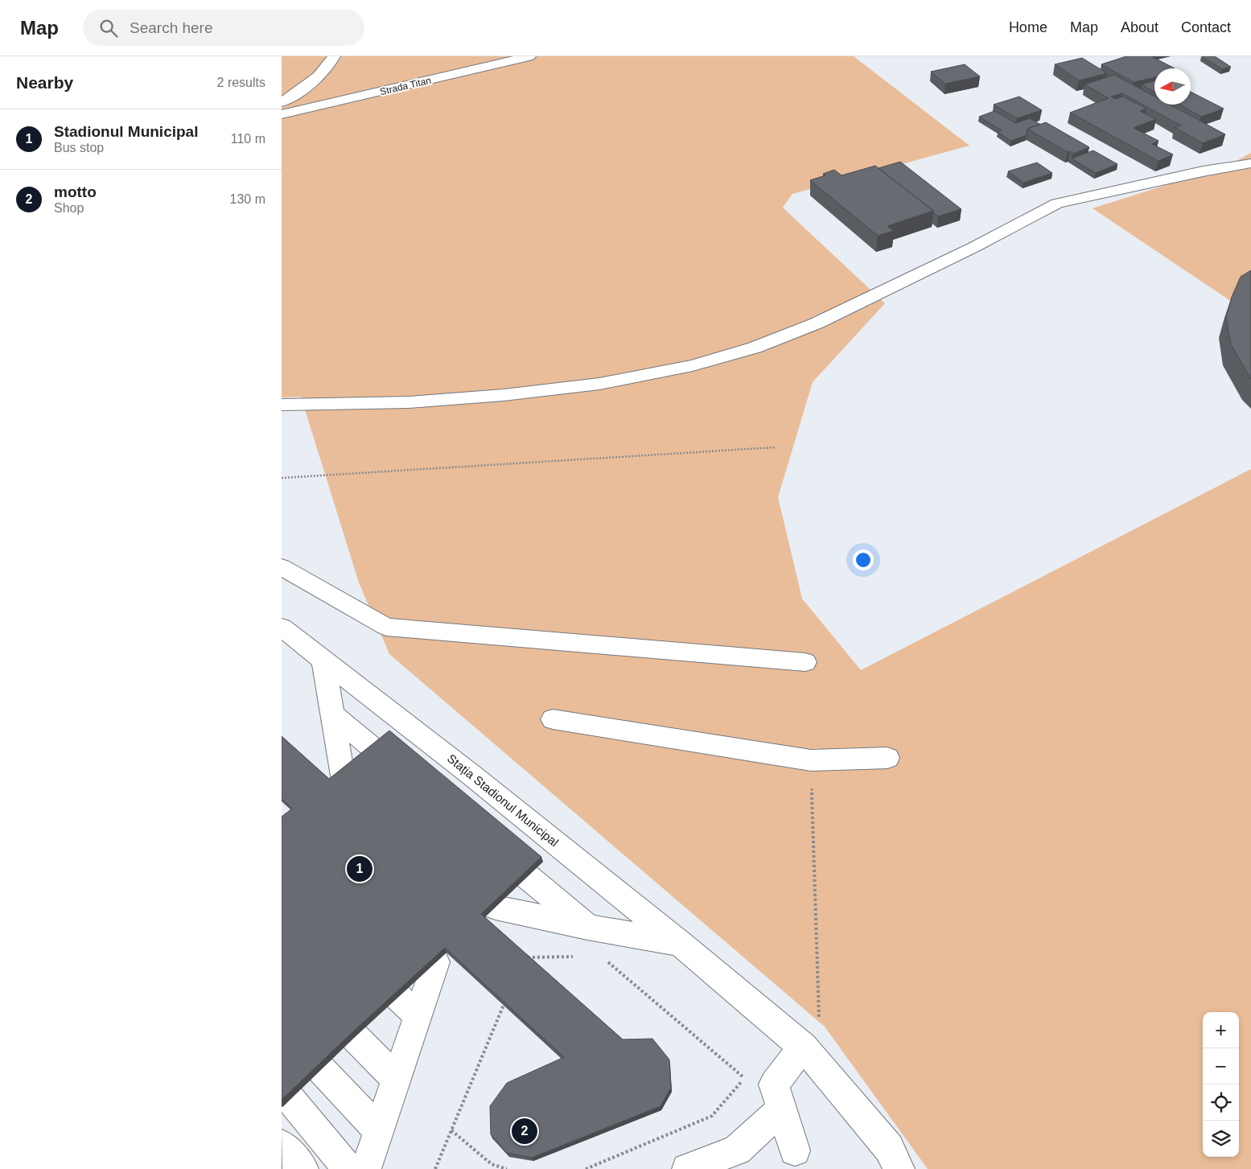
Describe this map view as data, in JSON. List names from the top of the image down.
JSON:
{
  "streets": {
    "lane": ["Strada Titan", "Stația Stadionul Municipal"]
  },
  "north": "left",
  "page": {
    "header": "Map",
    "search": "Search here",
    "nav": [
      "Home",
      "Map",
      "About",
      "Contact"
    ],
    "heading": ["Nearby", "2 results"],
    "list": [
      {
        "mark": "1",
        "name": "Stadionul Municipal",
        "note": "Bus stop",
        "value": "110 m"
      },
      {
        "mark": "2",
        "name": "motto",
        "note": "Shop",
        "value": "130 m"
      }
    ],
    "pins": ["1", "2"],
    "map_buttons": ["+", "−"]
  }
}
